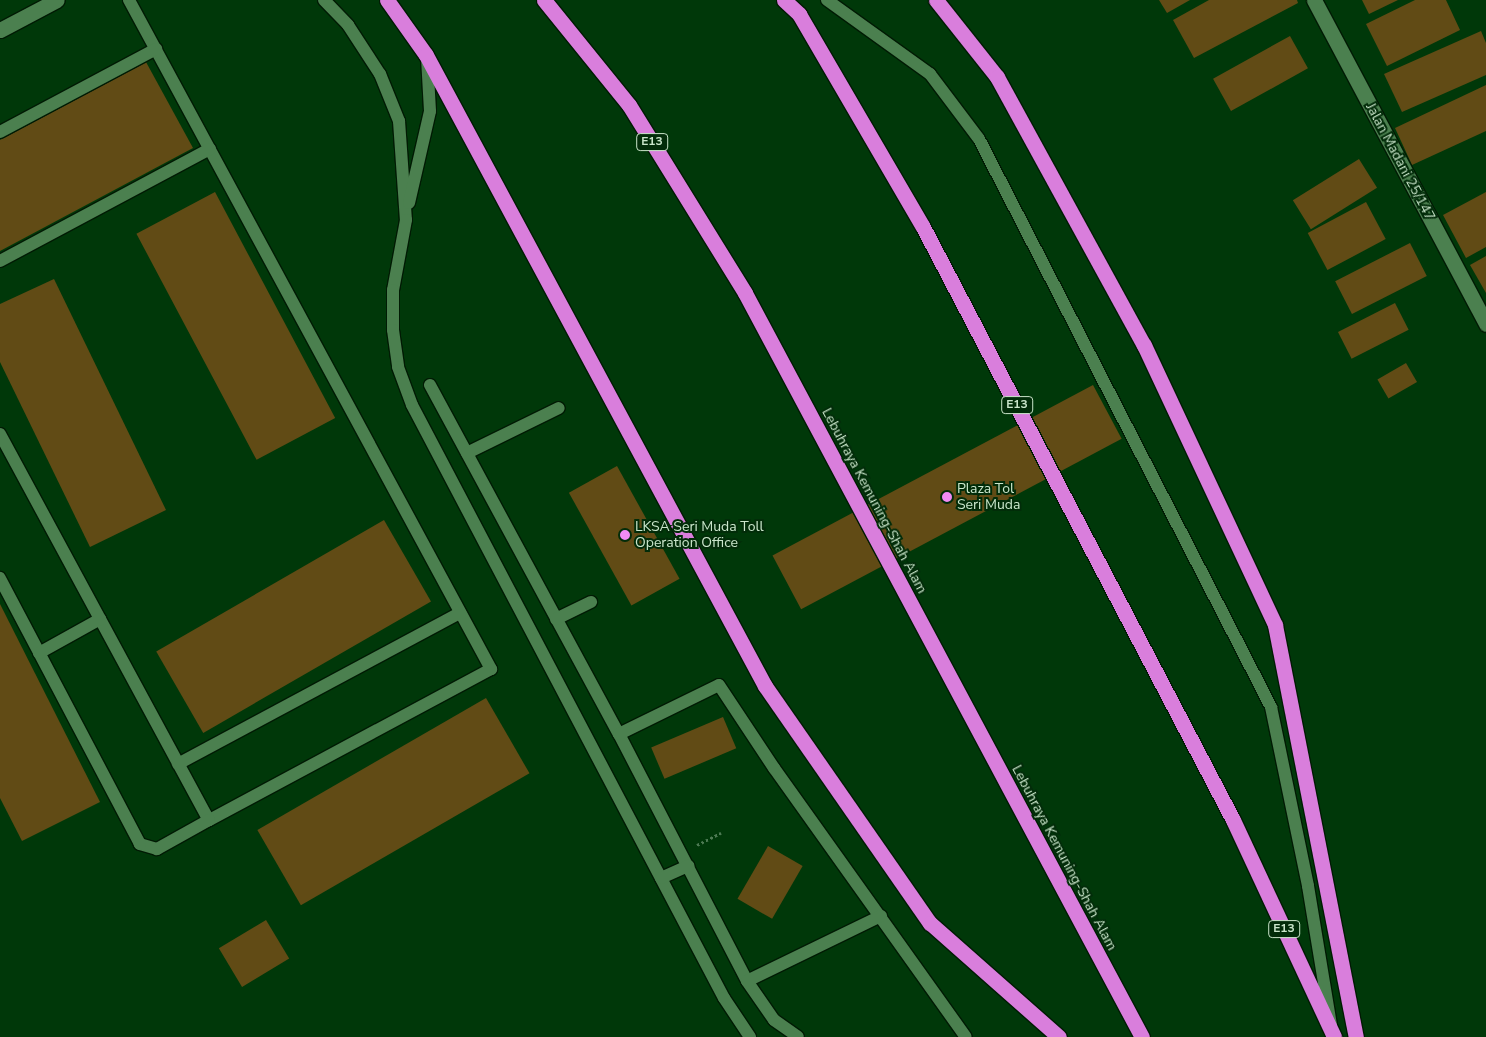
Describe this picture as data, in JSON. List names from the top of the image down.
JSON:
{
  "streets": {
    "highway": ["E13", "Lebuhraya Kemuning-Shah Alam"],
    "street": ["Jalan Madani 25/147"]
  },
  "places": ["Plaza Tol Seri Muda", "LKSA Seri Muda Toll Operation Office"]
}
